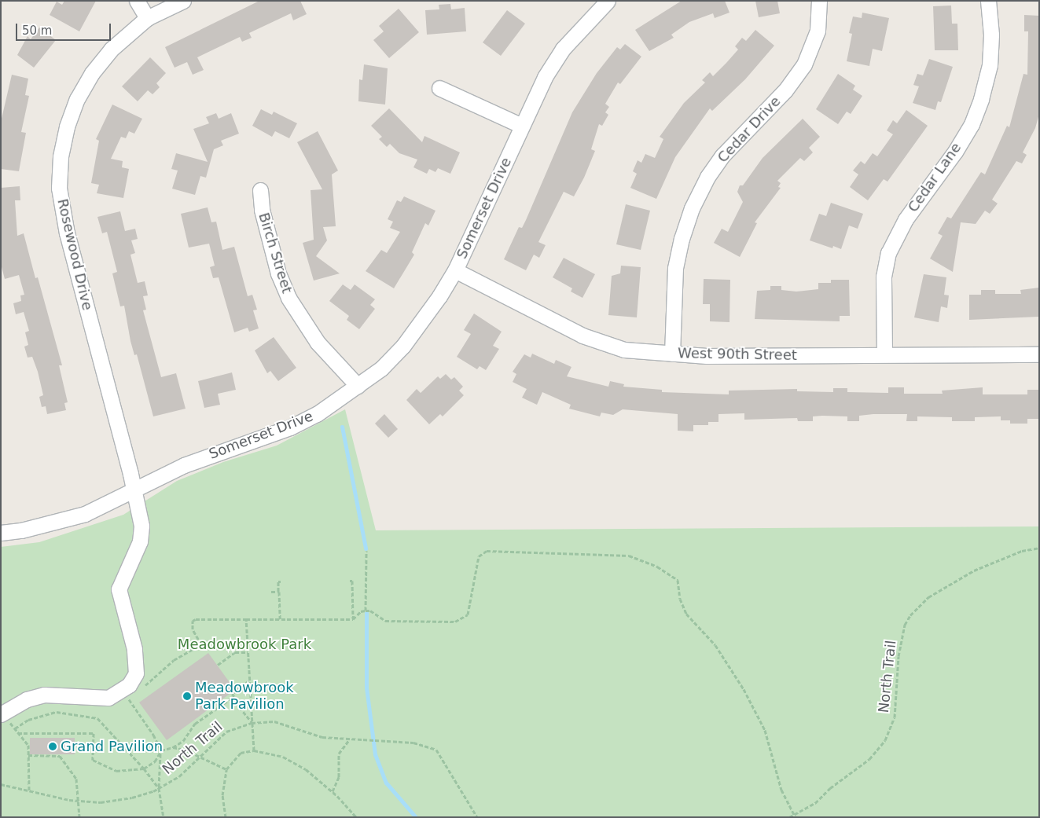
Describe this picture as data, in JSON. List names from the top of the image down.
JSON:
{
  "streets": {
    "street": [
      "Cedar Drive",
      "Cedar Lane",
      "Somerset Drive",
      "Birch Street",
      "Rosewood Drive",
      "West 90th Street"
    ],
    "path": ["North Trail"]
  },
  "crossings": [
    ["Cedar Drive", "West 90th Street"],
    ["Cedar Lane", "West 90th Street"],
    ["Somerset Drive", "Birch Street"],
    ["Somerset Drive", "Rosewood Drive"],
    ["Somerset Drive", "West 90th Street"]
  ],
  "parks": ["Meadowbrook Park"],
  "places": ["Meadowbrook Park Pavilion", "Grand Pavilion"],
  "scale_bar": "50 m"
}
